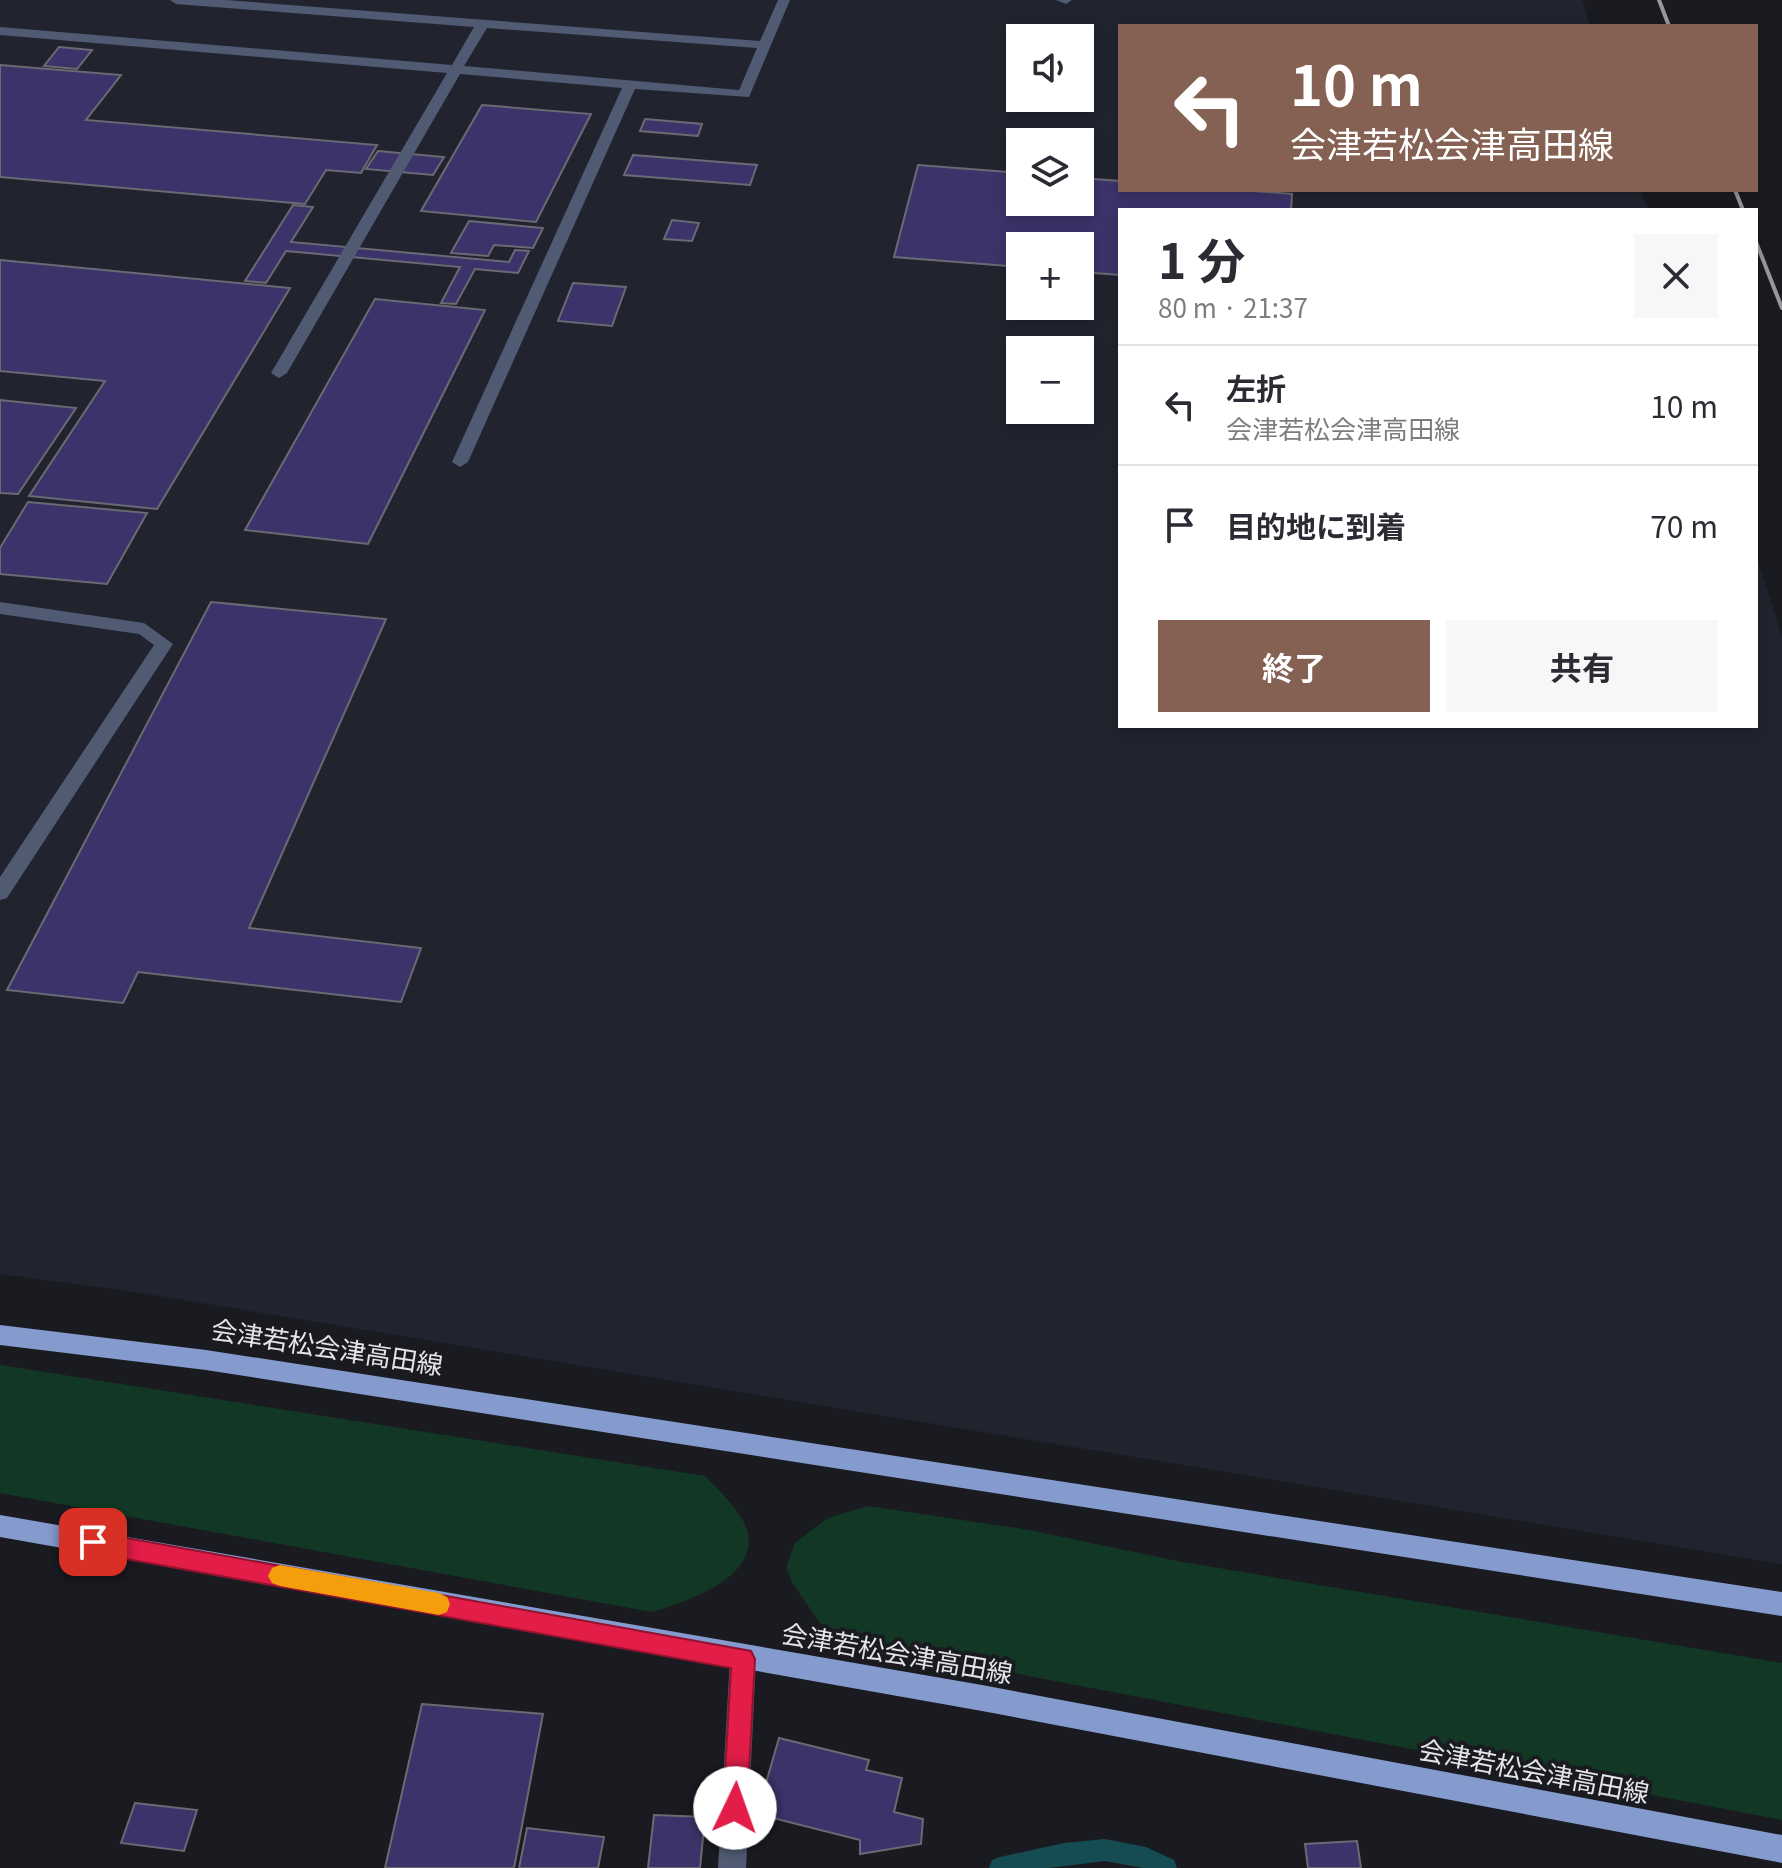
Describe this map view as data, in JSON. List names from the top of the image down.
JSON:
{
  "streets": {
    "main road": ["会津若松会津高田線"]
  },
  "page": {
    "map_buttons": ["+", "−"],
    "turn": ["10 m", "会津若松会津高田線"],
    "heading": ["1 分", "80 m · 21:37"],
    "list": [
      {
        "name": "左折",
        "note": "会津若松会津高田線",
        "value": "10 m"
      },
      {
        "name": "目的地に到着",
        "value": "70 m"
      }
    ],
    "buttons": ["終了", "共有"]
  }
}
